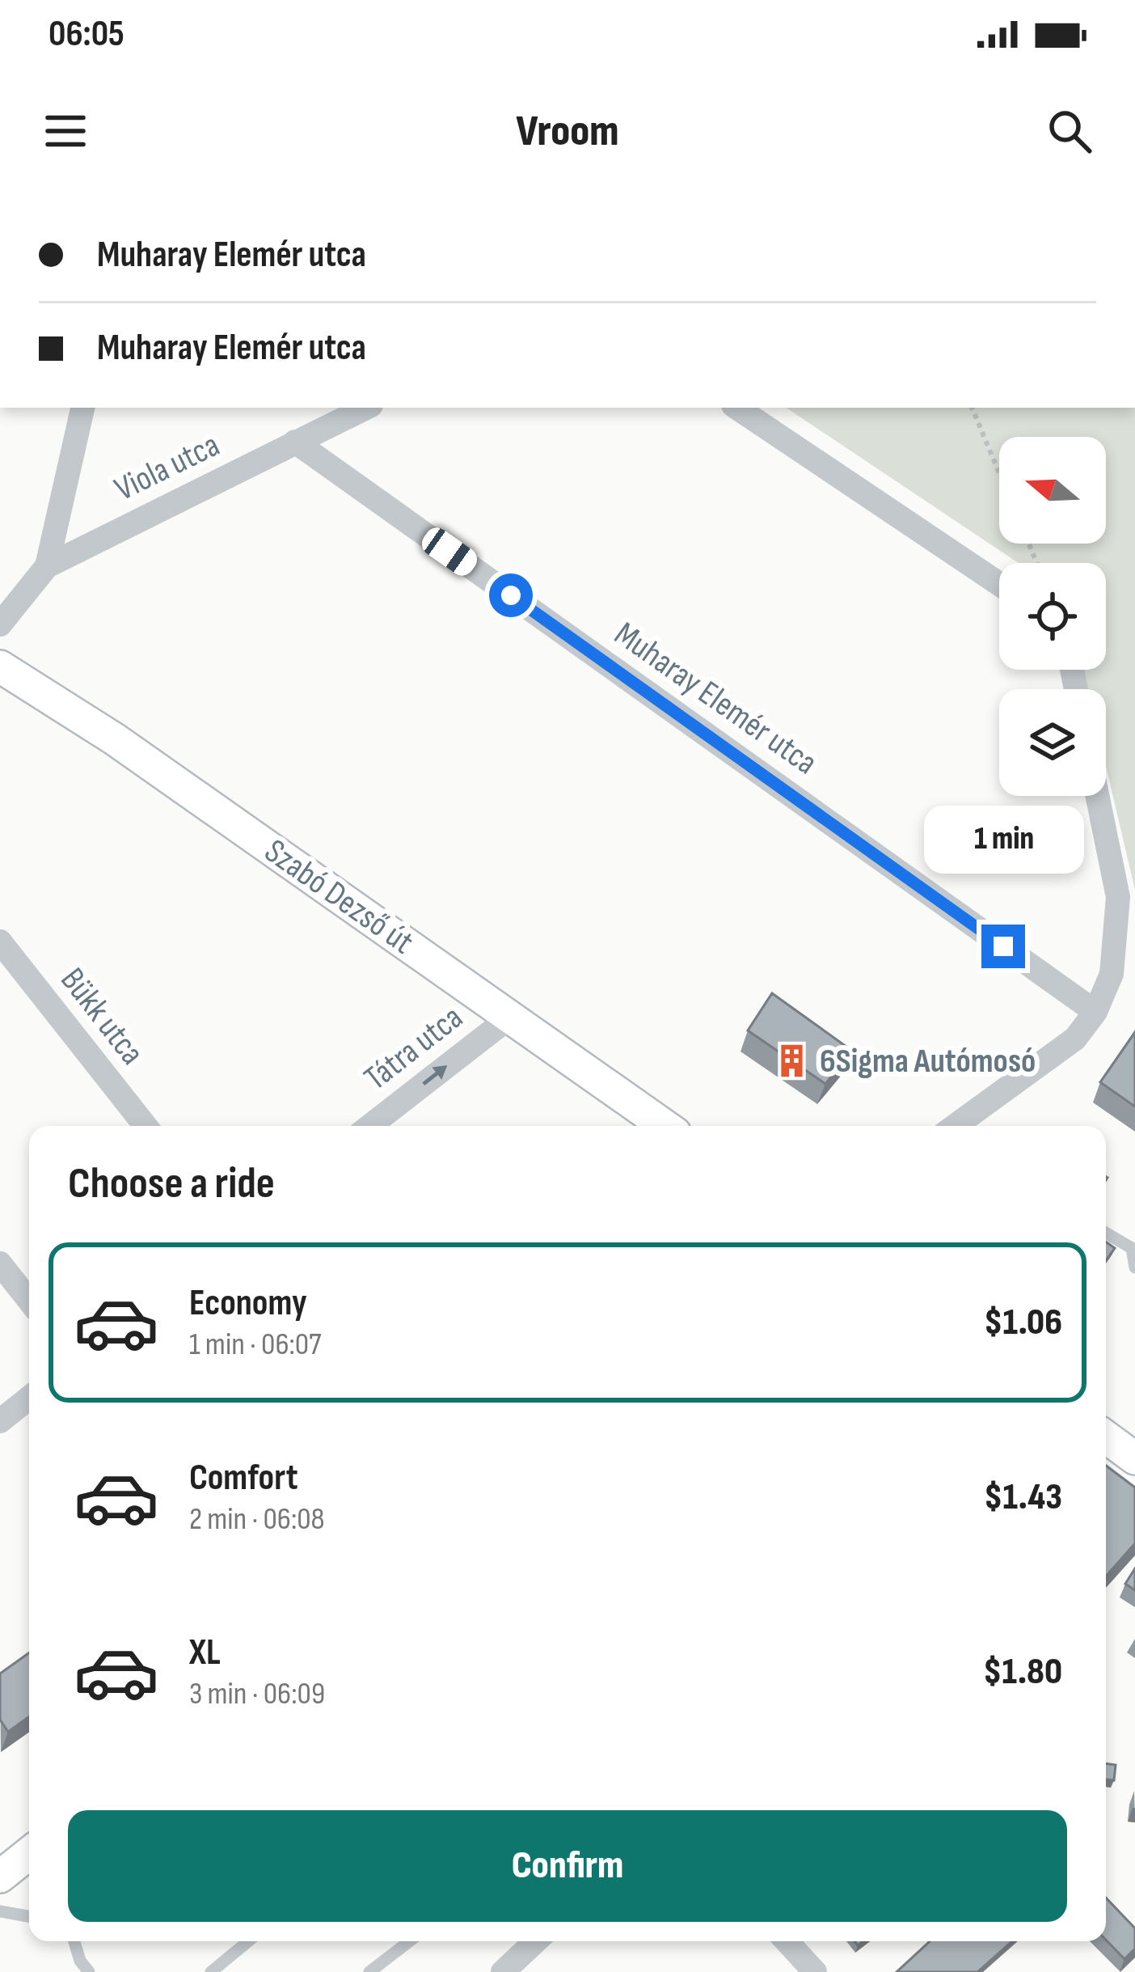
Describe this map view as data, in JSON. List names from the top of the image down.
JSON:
{
  "streets": {
    "main road": ["Szabó Dezső út"],
    "street": [
      "Viola utca",
      "Muharay Elemér utca",
      "Bükk utca",
      "Tátra utca"
    ]
  },
  "crossings": [
    ["Viola utca", "Muharay Elemér utca"],
    ["Szabó Dezső út", "Tátra utca"]
  ],
  "one_way": ["Tátra utca"],
  "places": {
    "building": ["6Sigma Autómosó"]
  },
  "north": "left",
  "page": {
    "status": "06:05",
    "header": "Vroom",
    "banner": ["Muharay Elemér utca", "Muharay Elemér utca"],
    "bubble": "1 min",
    "heading": "Choose a ride",
    "list": [
      {
        "name": "Economy",
        "note": "1 min · 06:07",
        "value": "$1.06"
      },
      {
        "name": "Comfort",
        "note": "2 min · 06:08",
        "value": "$1.43"
      },
      {
        "name": "XL",
        "note": "3 min · 06:09",
        "value": "$1.80"
      }
    ],
    "buttons": "Confirm"
  }
}
